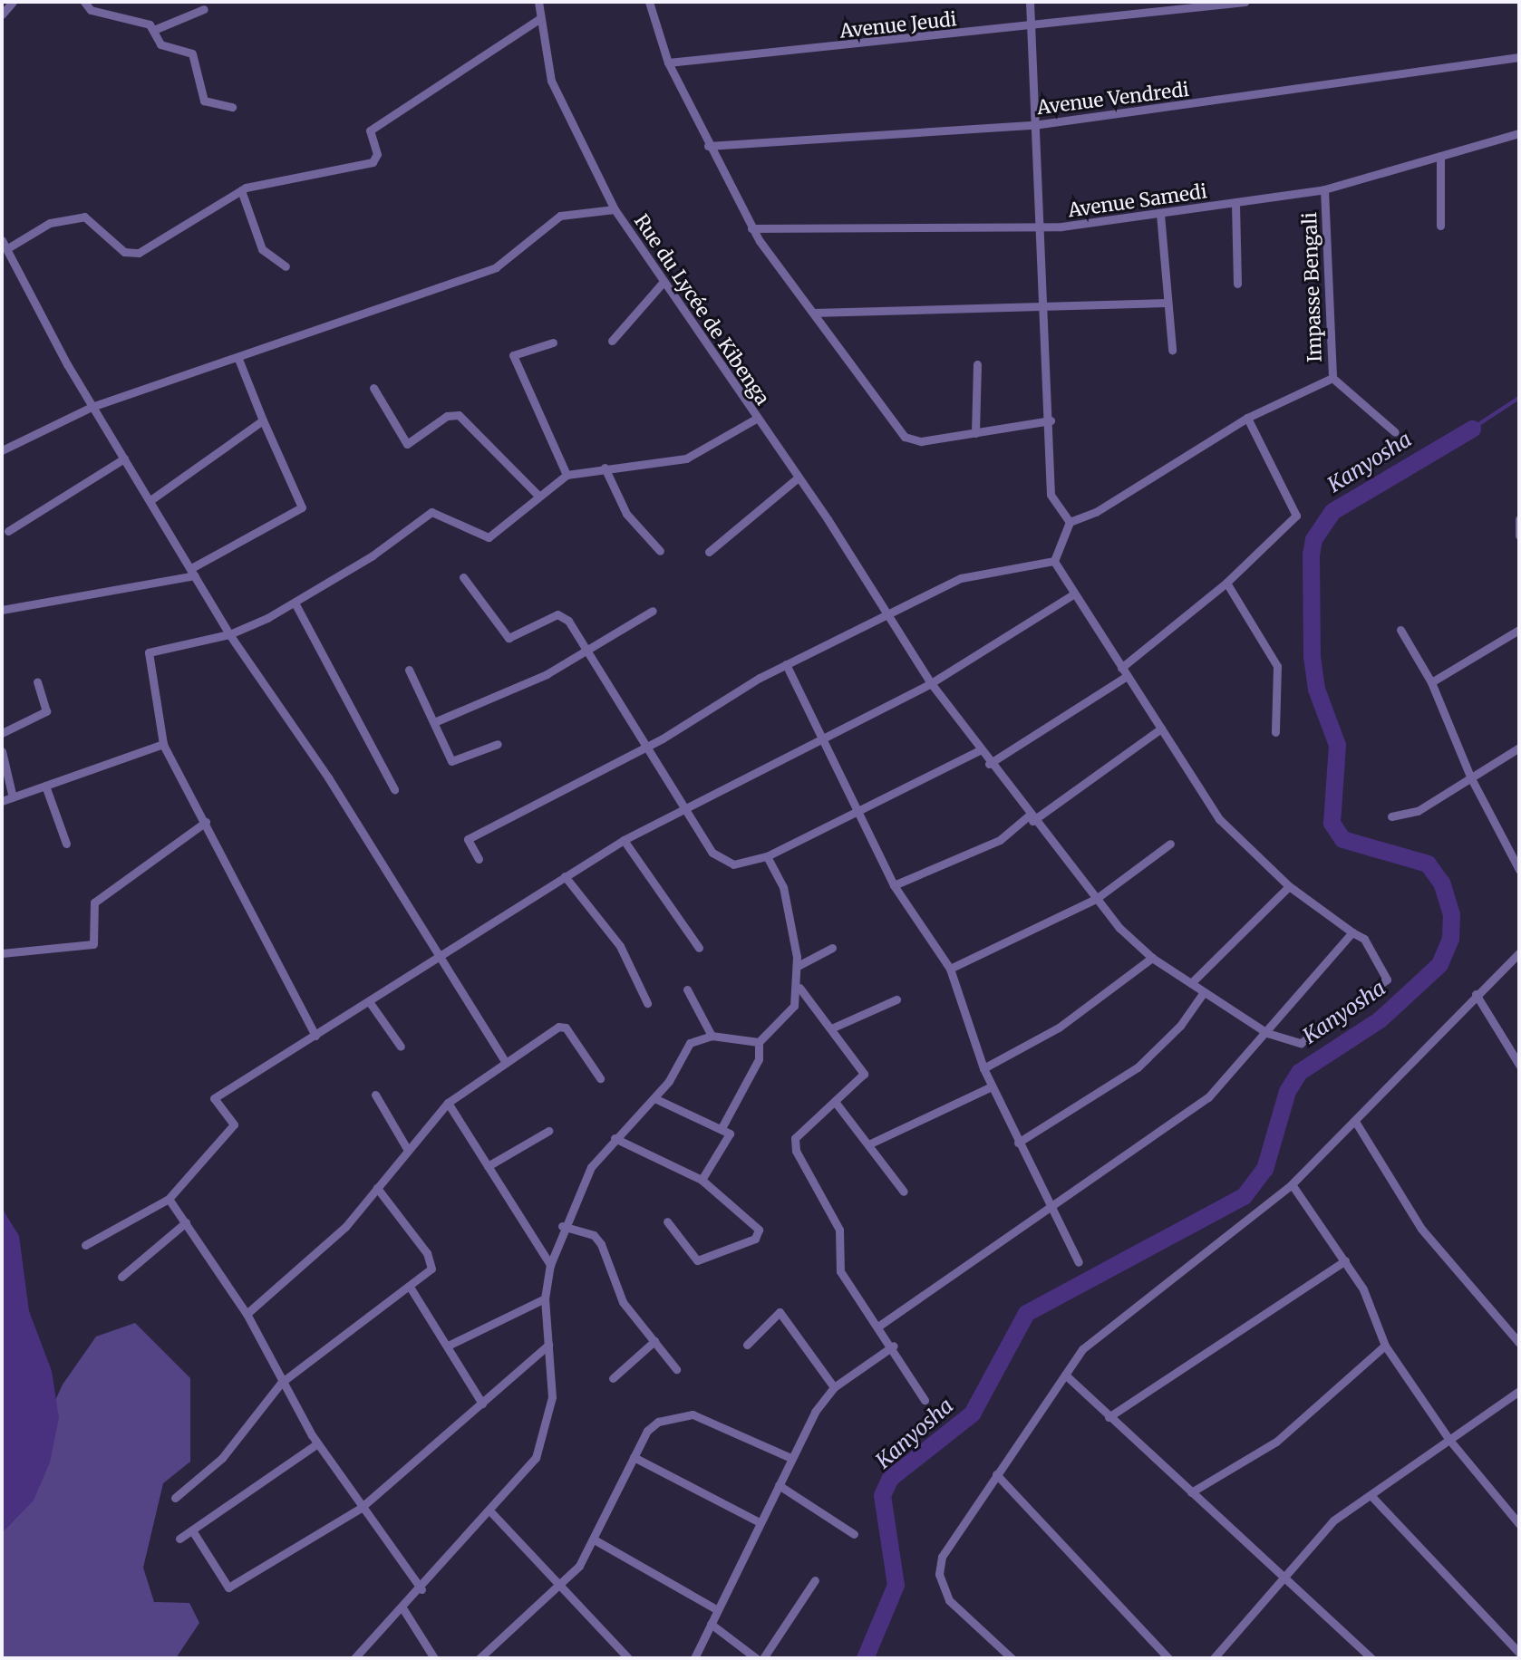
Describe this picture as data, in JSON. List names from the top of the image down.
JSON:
{
  "streets": {
    "street": [
      "Avenue Jeudi",
      "Avenue Vendredi",
      "Avenue Samedi",
      "Impasse Bengali",
      "Rue du Lycée de Kibenga"
    ]
  },
  "crossings": [
    ["Avenue Samedi", "Impasse Bengali"]
  ],
  "water": ["Kanyosha"]
}
